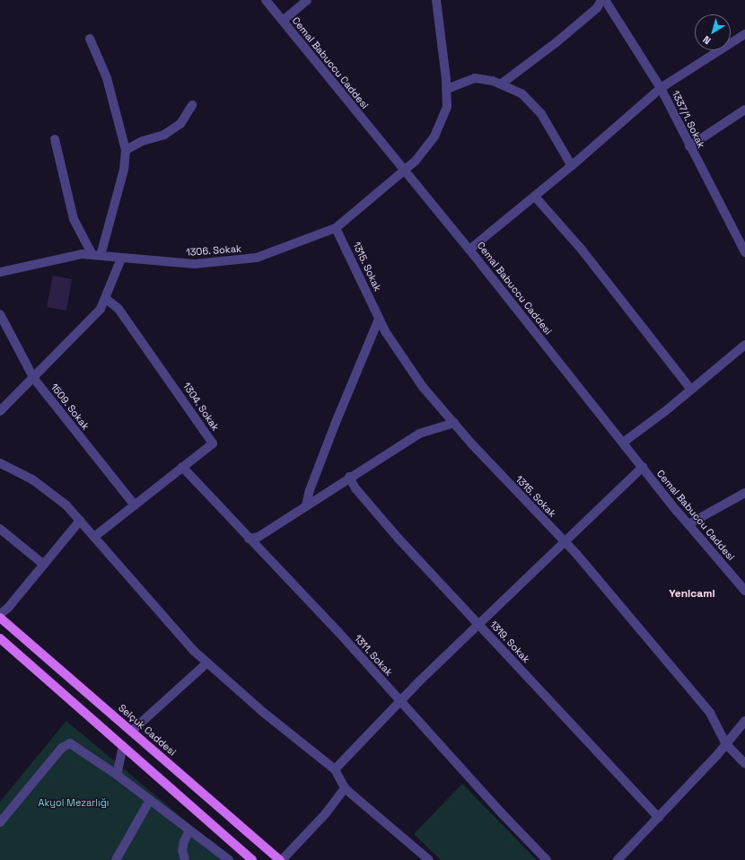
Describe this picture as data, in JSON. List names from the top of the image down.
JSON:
{
  "streets": {
    "main road": ["Selçuk Caddesi"],
    "street": [
      "Cemal Babuccu Caddesi",
      "1337/1. Sokak",
      "1306. Sokak",
      "1315. Sokak",
      "1509. Sokak",
      "1304. Sokak",
      "1319. Sokak",
      "1311. Sokak"
    ]
  },
  "crossings": [
    ["Cemal Babuccu Caddesi", "1306. Sokak"],
    ["1306. Sokak", "1315. Sokak"],
    ["1509. Sokak", "1304. Sokak"],
    ["1304. Sokak", "1311. Sokak"]
  ],
  "districts": ["Yenicami"],
  "parks": ["Akyol Mezarlığı"],
  "north": "bottom left"
}
